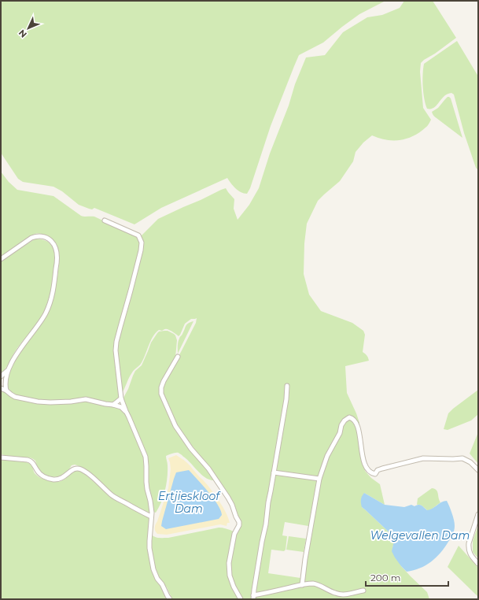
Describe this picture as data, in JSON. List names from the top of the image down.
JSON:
{
  "water": ["Ertjieskloof Dam", "Welgevallen Dam"],
  "scale_bar": "200 m",
  "north": "bottom left"
}
